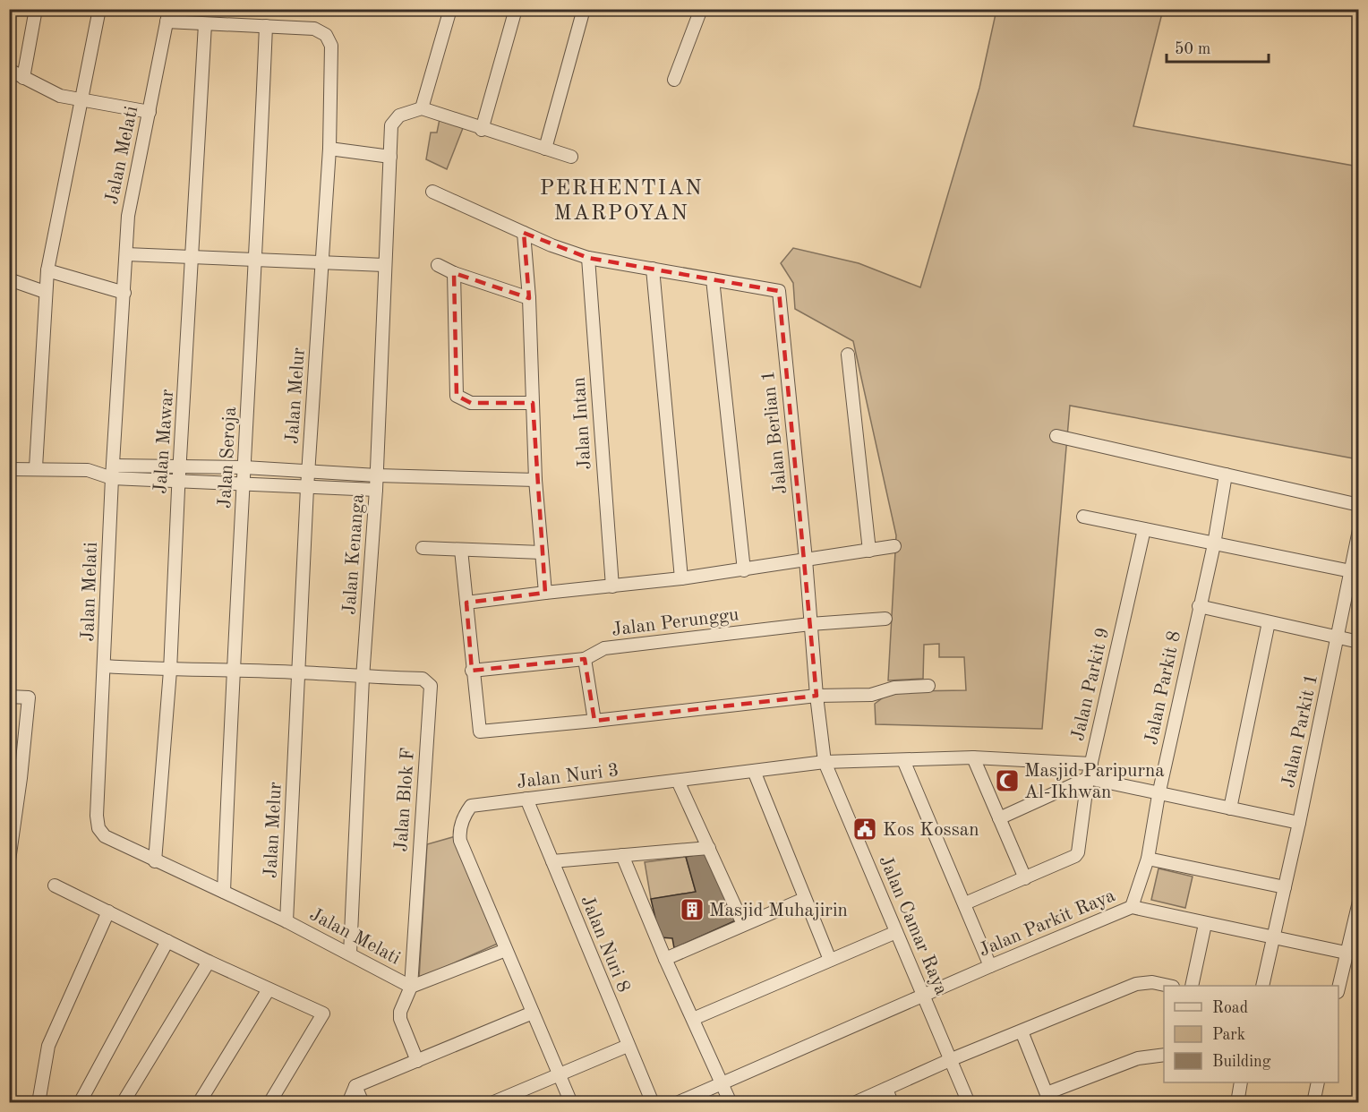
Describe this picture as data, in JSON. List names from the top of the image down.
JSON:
{
  "streets": {
    "street": [
      "Jalan Melati",
      "Jalan Melur",
      "Jalan Intan",
      "Jalan Berlian 1",
      "Jalan Mawar",
      "Jalan Seroja",
      "Jalan Kenanga",
      "Jalan Perunggu",
      "Jalan Parkit 9",
      "Jalan Parkit 8",
      "Jalan Parkit 1",
      "Jalan Nuri 3",
      "Jalan Blok F",
      "Jalan Parkit Raya",
      "Jalan Camar Raya",
      "Jalan Nuri 8"
    ]
  },
  "crossings": [
    ["Jalan Melati", "Jalan Melur"],
    ["Jalan Melati", "Jalan Mawar"],
    ["Jalan Melati", "Jalan Seroja"],
    ["Jalan Melati", "Jalan Kenanga"],
    ["Jalan Melati", "Jalan Blok F"],
    ["Jalan Melur", "Jalan Mawar"],
    ["Jalan Melur", "Jalan Seroja"],
    ["Jalan Intan", "Jalan Berlian 1"],
    ["Jalan Berlian 1", "Jalan Perunggu"],
    ["Jalan Berlian 1", "Jalan Nuri 3"],
    ["Jalan Berlian 1", "Jalan Camar Raya"],
    ["Jalan Kenanga", "Jalan Blok F"],
    ["Jalan Parkit 9", "Jalan Nuri 3"],
    ["Jalan Parkit 8", "Jalan Parkit Raya"],
    ["Jalan Parkit 1", "Jalan Parkit Raya"],
    ["Jalan Nuri 3", "Jalan Camar Raya"],
    ["Jalan Nuri 3", "Jalan Nuri 8"],
    ["Jalan Parkit Raya", "Jalan Camar Raya"]
  ],
  "districts": ["PERHENTIAN MARPOYAN"],
  "places": {
    "mosque": ["Masjid Paripurna Al-Ikhwan"],
    "public building": ["Kos Kossan"],
    "building": ["Masjid Muhajirin"]
  },
  "legend": ["Road", "Park", "Building"],
  "scale_bar": "50 m"
}
